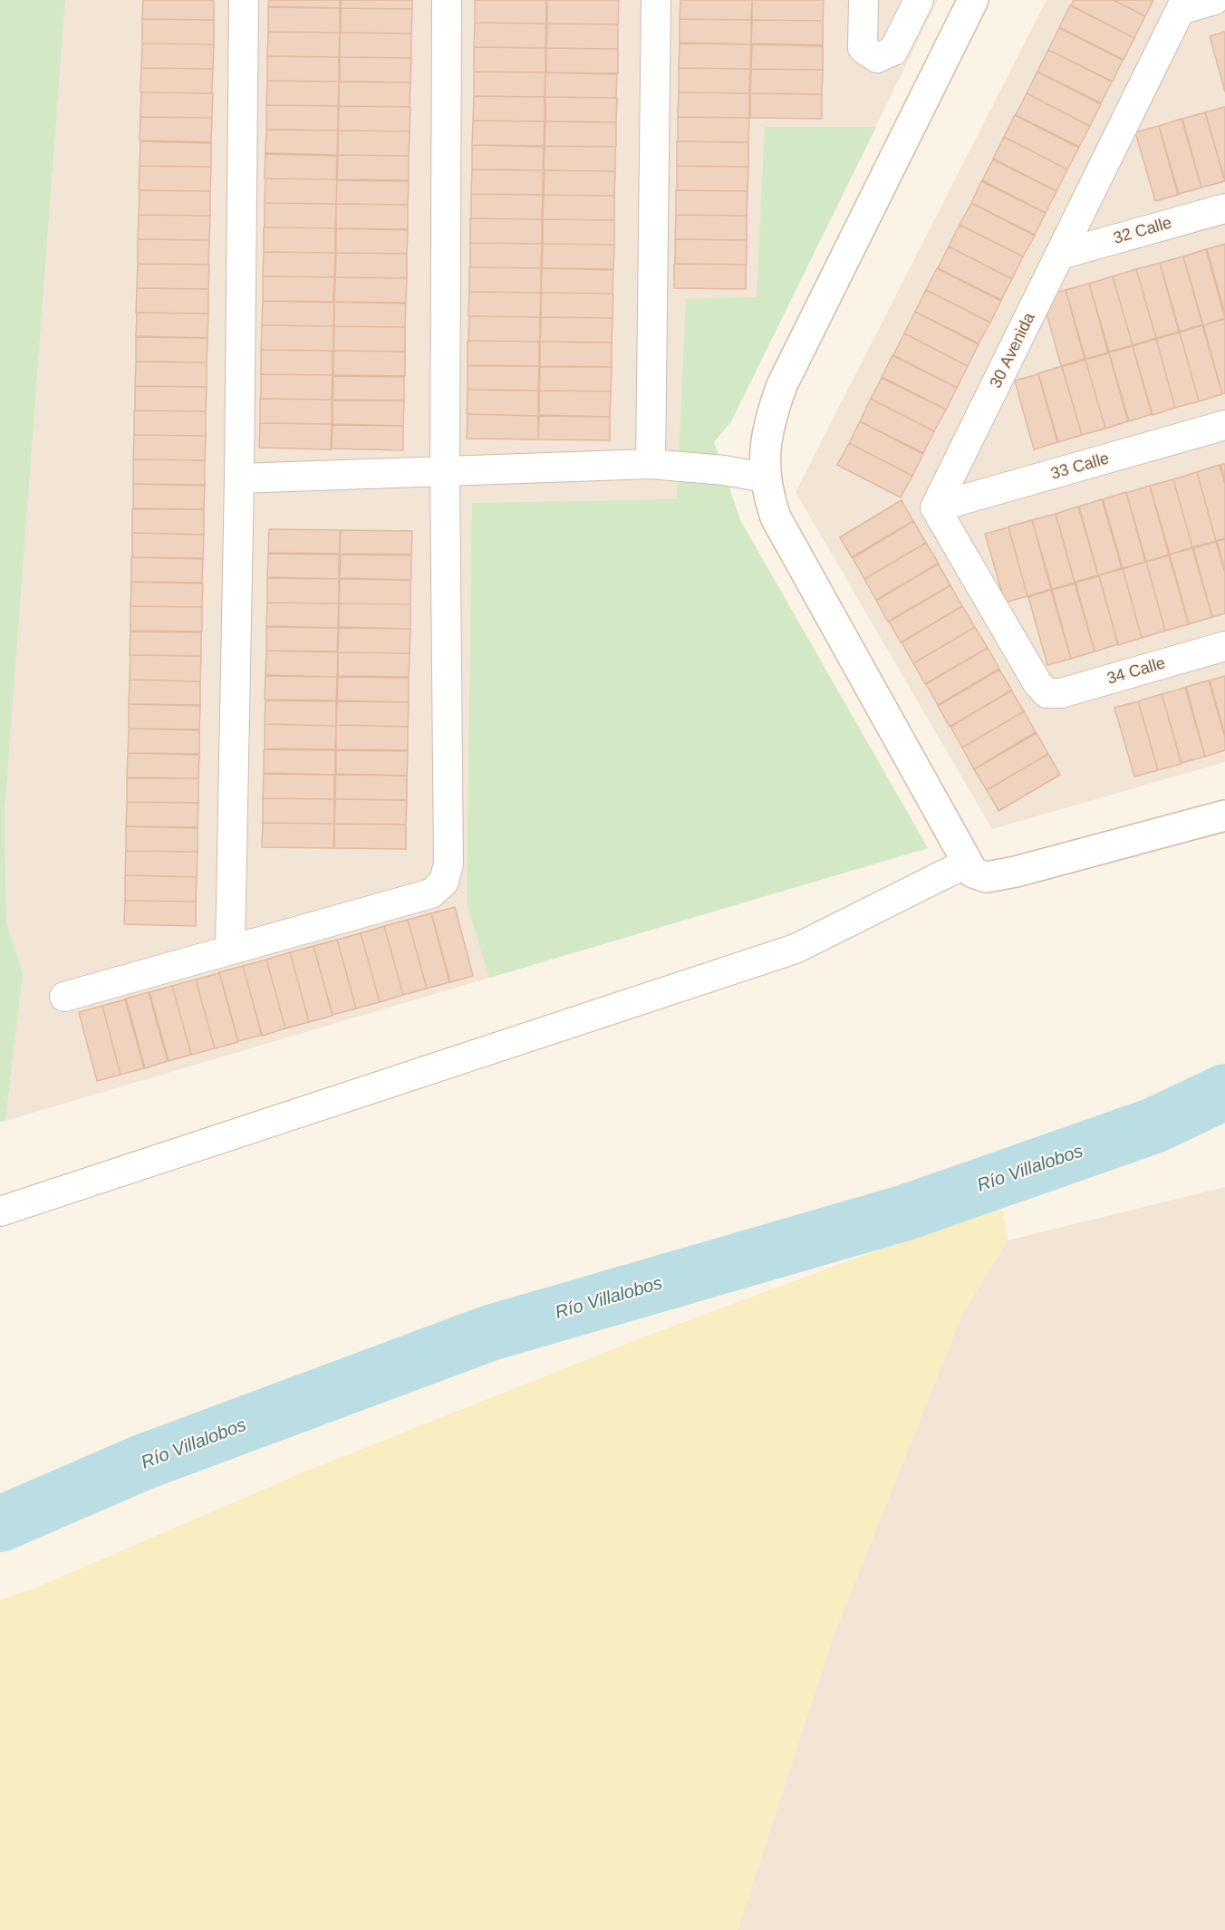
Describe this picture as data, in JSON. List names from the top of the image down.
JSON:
{
  "streets": {
    "street": [
      "32 Calle",
      "30 Avenida",
      "33 Calle",
      "34 Calle"
    ]
  },
  "crossings": [
    ["32 Calle", "30 Avenida"],
    ["30 Avenida", "33 Calle"],
    ["30 Avenida", "34 Calle"],
    ["33 Calle", "34 Calle"]
  ],
  "water": ["Río Villalobos"]
}
